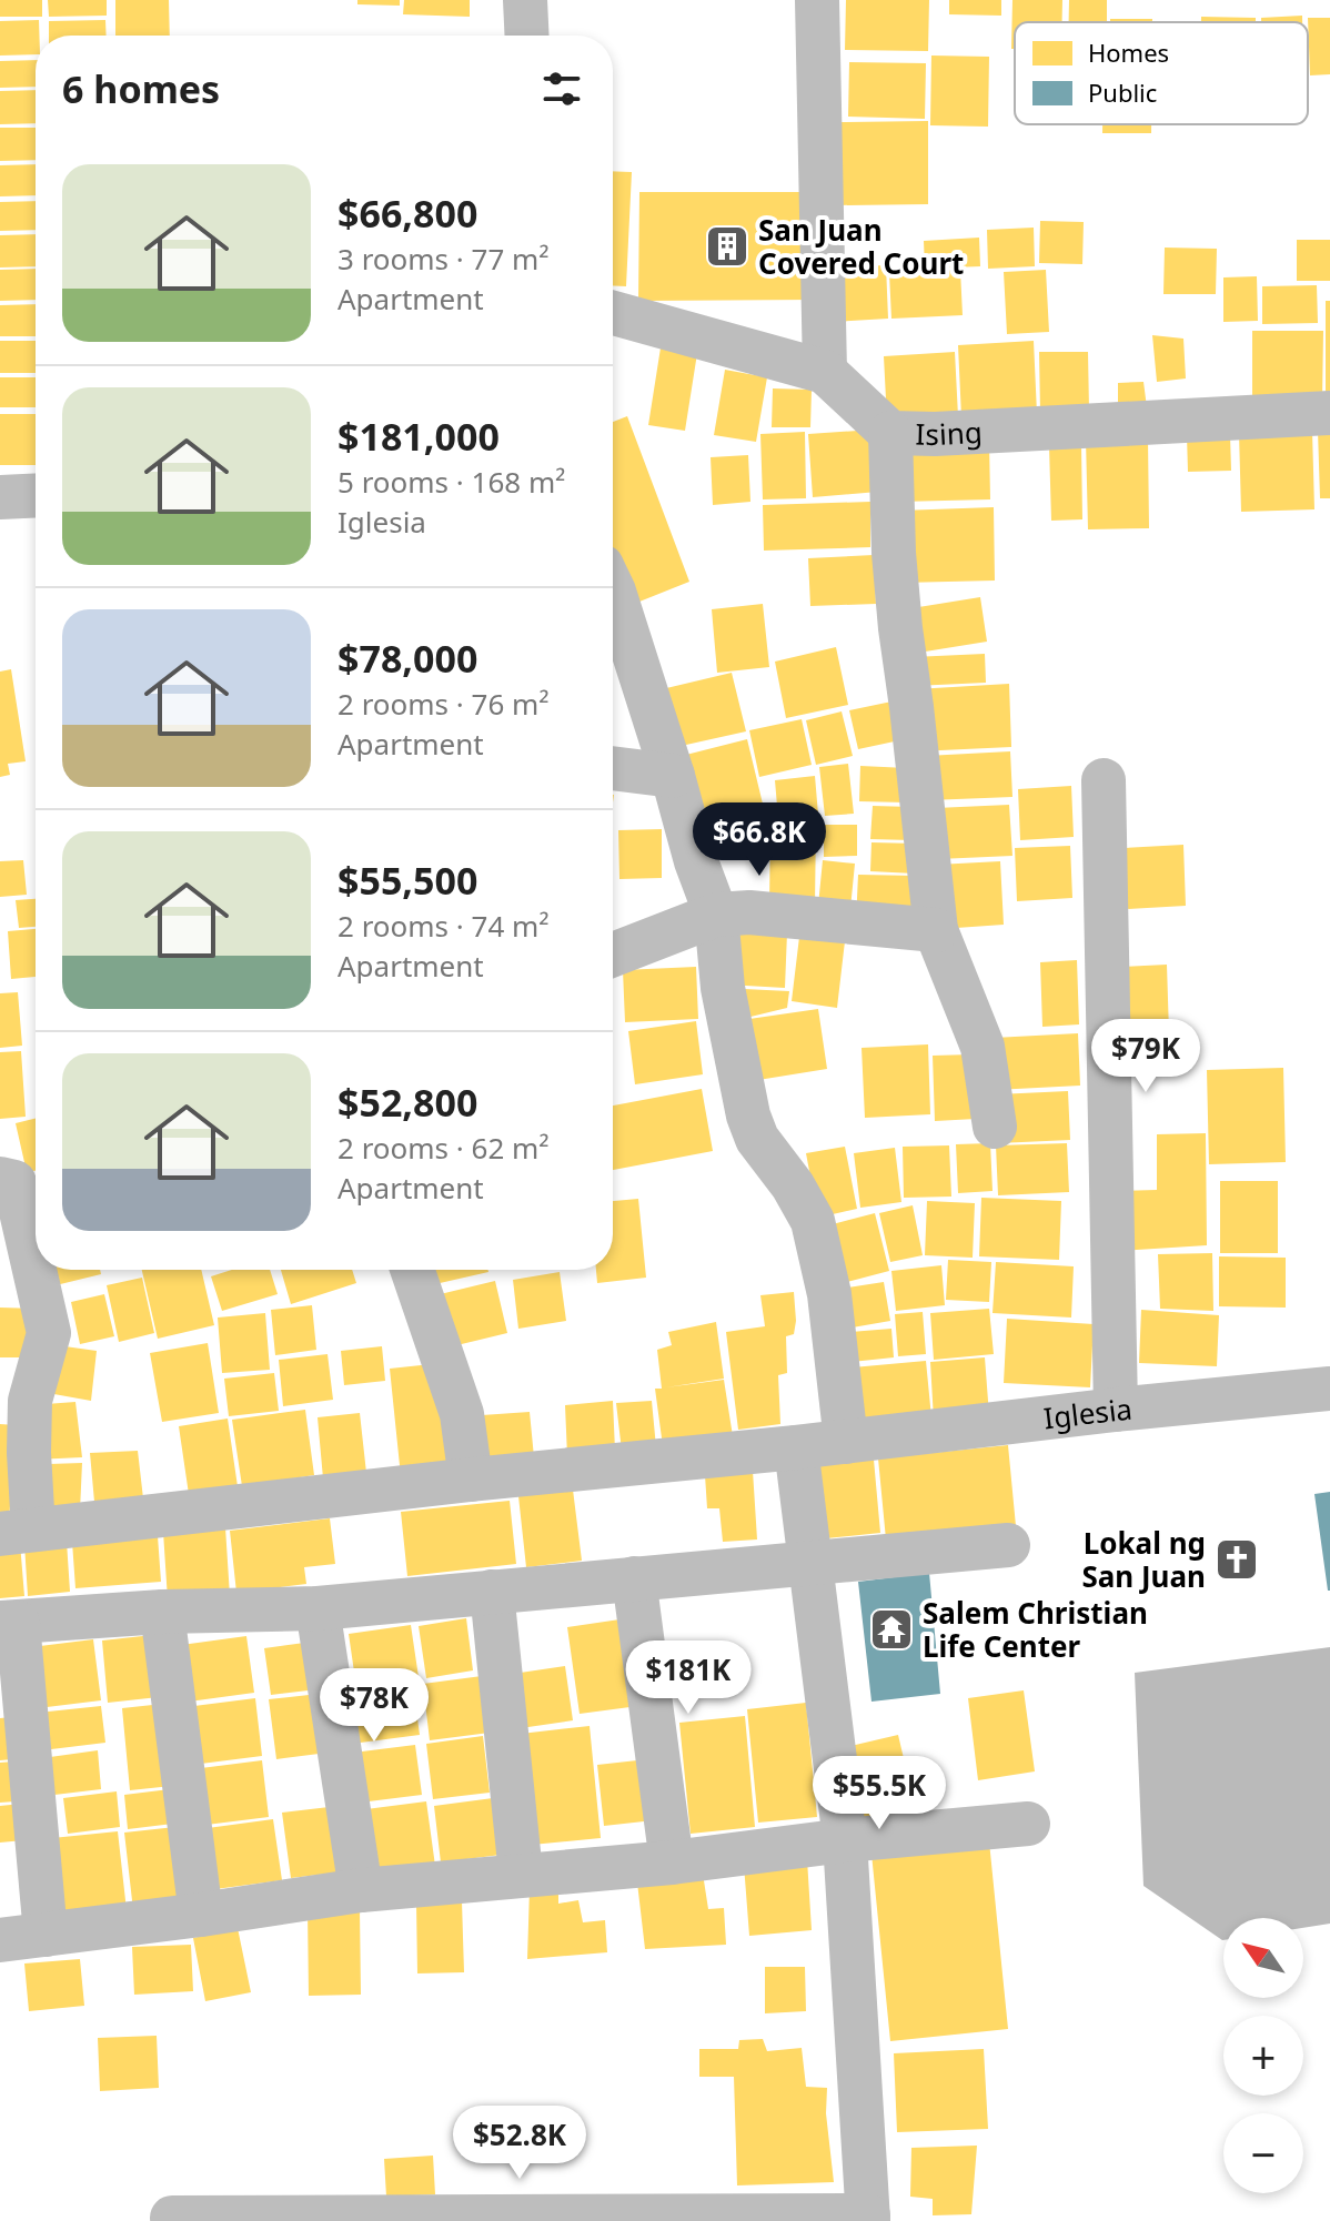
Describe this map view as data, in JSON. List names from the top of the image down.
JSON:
{
  "streets": {
    "street": ["Ising", "Iglesia"]
  },
  "places": {
    "building": ["San Juan Covered Court"],
    "church": ["Lokal ng San Juan"],
    "temple": ["Salem Christian Life Center"]
  },
  "legend": ["Homes", "Public"],
  "north": "top left",
  "page": {
    "heading": "6 homes",
    "list": [
      {
        "name": "$66,800",
        "note": "3 rooms · 77 m² · Apartment"
      },
      {
        "name": "$181,000",
        "note": "5 rooms · 168 m² · Iglesia"
      },
      {
        "name": "$78,000",
        "note": "2 rooms · 76 m² · Apartment"
      },
      {
        "name": "$55,500",
        "note": "2 rooms · 74 m² · Apartment"
      },
      {
        "name": "$52,800",
        "note": "2 rooms · 62 m² · Apartment"
      }
    ],
    "price": [
      "$66.8K",
      "$79K",
      "$181K",
      "$78K",
      "$55.5K",
      "$52.8K"
    ],
    "map_buttons": ["+", "−"]
  }
}
